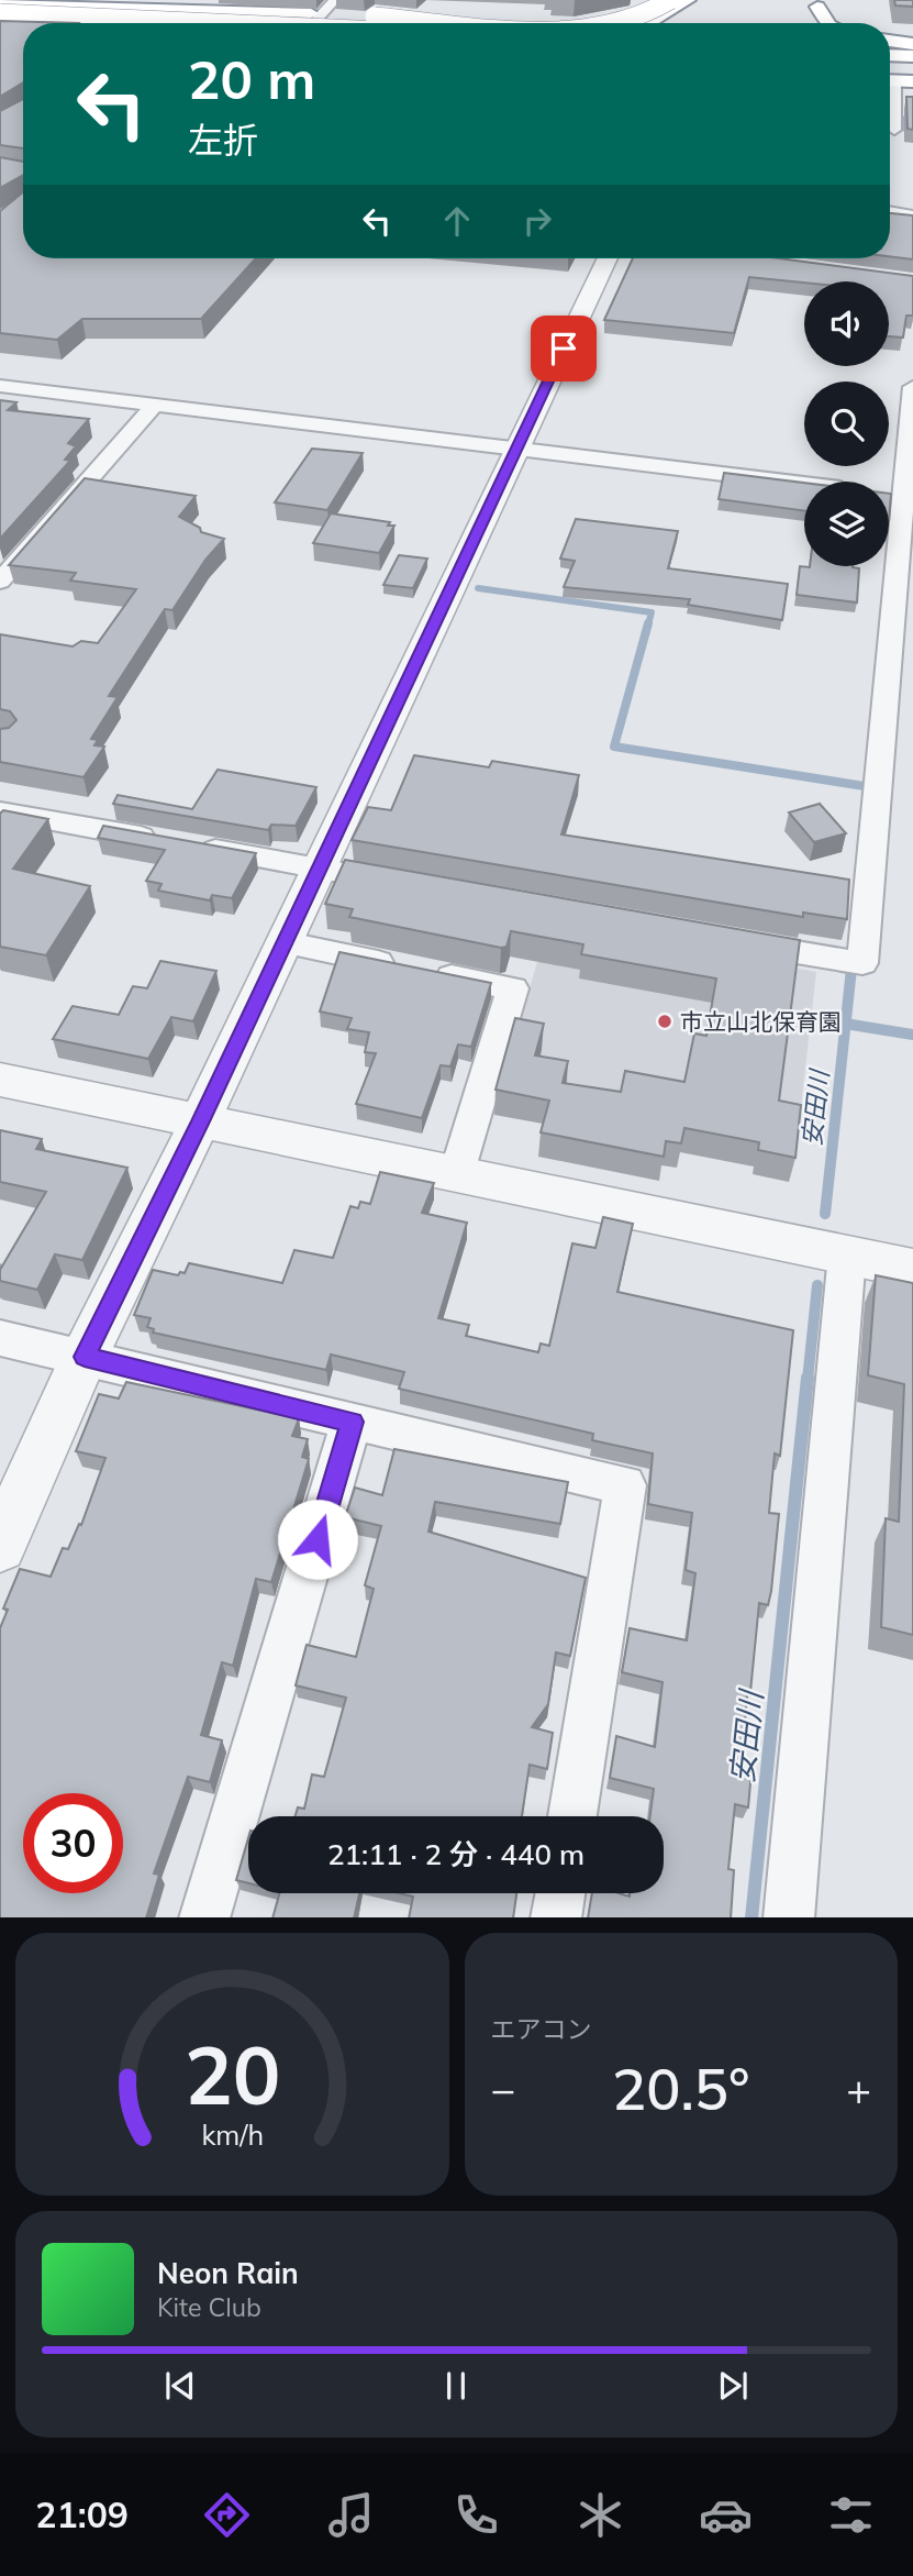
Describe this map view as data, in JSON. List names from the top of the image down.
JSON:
{
  "water": ["安田川"],
  "places": ["市立山北保育園"],
  "page": {
    "turn": ["20 m", "左折"],
    "limit": "30",
    "trip": "21:11 · 2 分 · 440 m",
    "tile": "エアコン",
    "heat": ["−", "20.5°", "+"],
    "song": ["Neon Rain", "Kite Club"],
    "tabs": "21:09",
    "gauge": ["20", "km/h"]
  }
}
